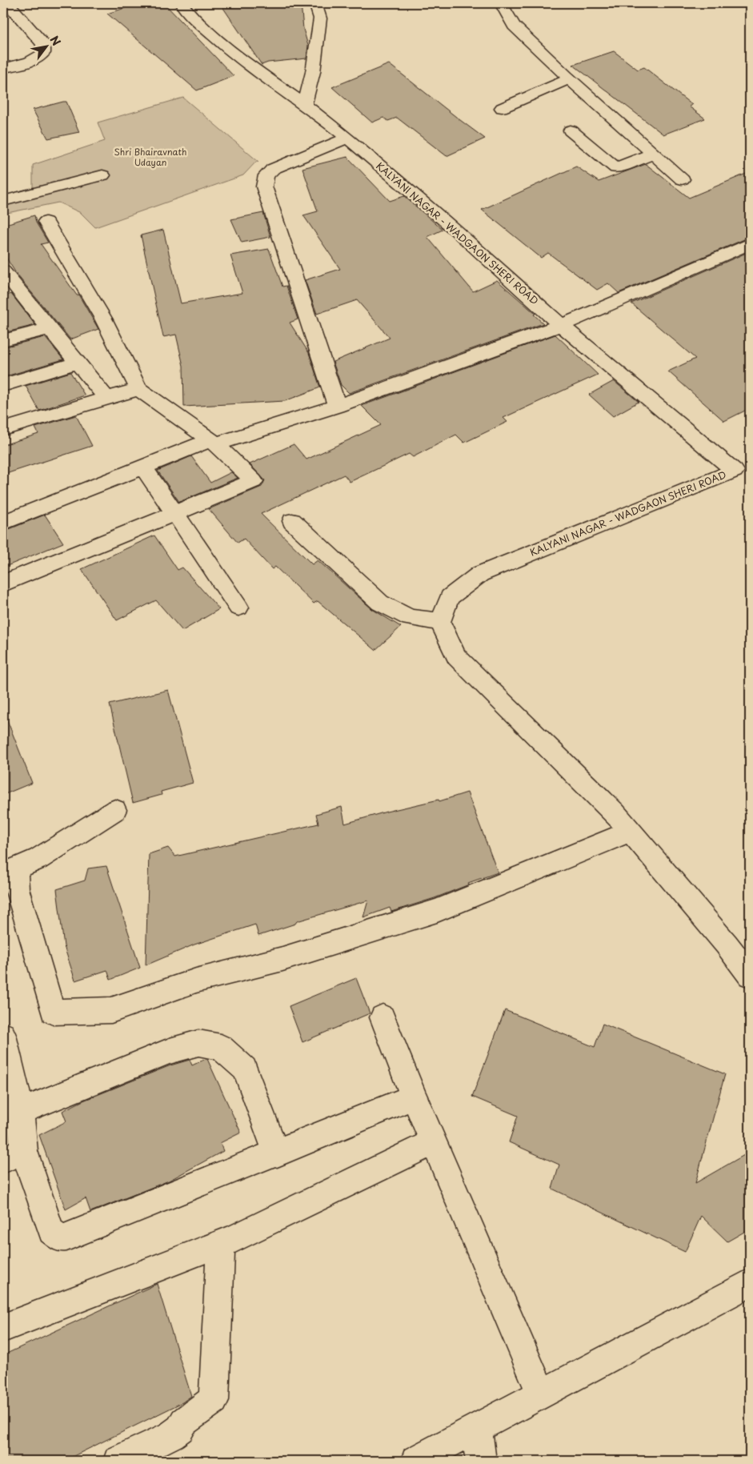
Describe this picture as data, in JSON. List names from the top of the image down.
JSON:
{
  "streets": {
    "street": ["KALYANI NAGAR - WADGAON SHERI ROAD"]
  },
  "parks": ["Shri Bhairavnath Udayan"],
  "north": "top right"
}
